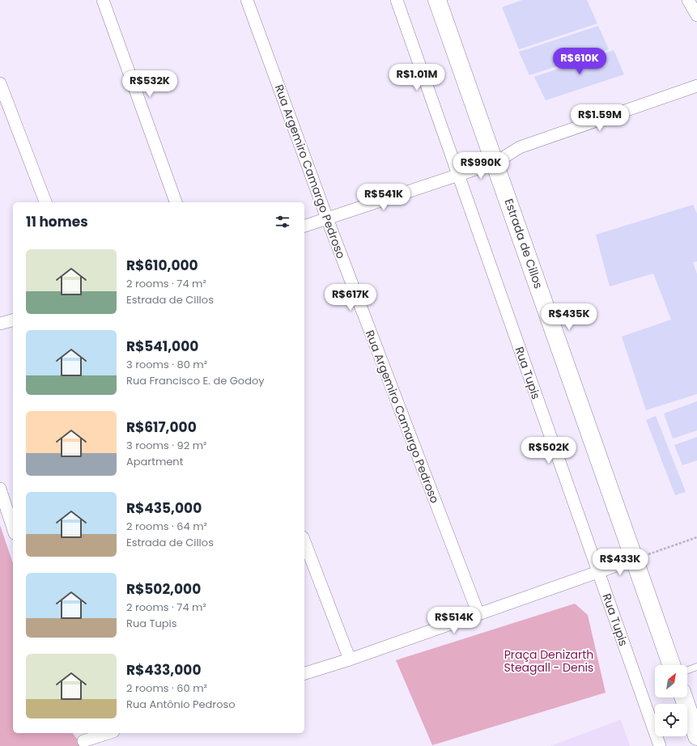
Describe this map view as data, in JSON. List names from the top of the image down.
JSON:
{
  "streets": {
    "main road": ["Estrada de Cillos"],
    "street": ["Rua Argemiro Camargo Pedroso", "Rua Tupis"]
  },
  "parks": ["Praça Denizarth Steagall - Denis"],
  "north": "top right",
  "page": {
    "price": [
      "R$610K",
      "R$1.01M",
      "R$532K",
      "R$1.59M",
      "R$990K",
      "R$541K",
      "R$617K",
      "R$435K",
      "R$502K",
      "R$433K",
      "R$514K"
    ],
    "heading": "11 homes",
    "list": [
      {
        "name": "R$610,000",
        "note": "2 rooms · 74 m² · Estrada de Cillos"
      },
      {
        "name": "R$541,000",
        "note": "3 rooms · 80 m² · Rua Francisco E. de Godoy"
      },
      {
        "name": "R$617,000",
        "note": "3 rooms · 92 m² · Apartment"
      },
      {
        "name": "R$435,000",
        "note": "2 rooms · 64 m² · Estrada de Cillos"
      },
      {
        "name": "R$502,000",
        "note": "2 rooms · 74 m² · Rua Tupis"
      },
      {
        "name": "R$433,000",
        "note": "2 rooms · 60 m² · Rua Antônio Pedroso"
      }
    ]
  }
}
